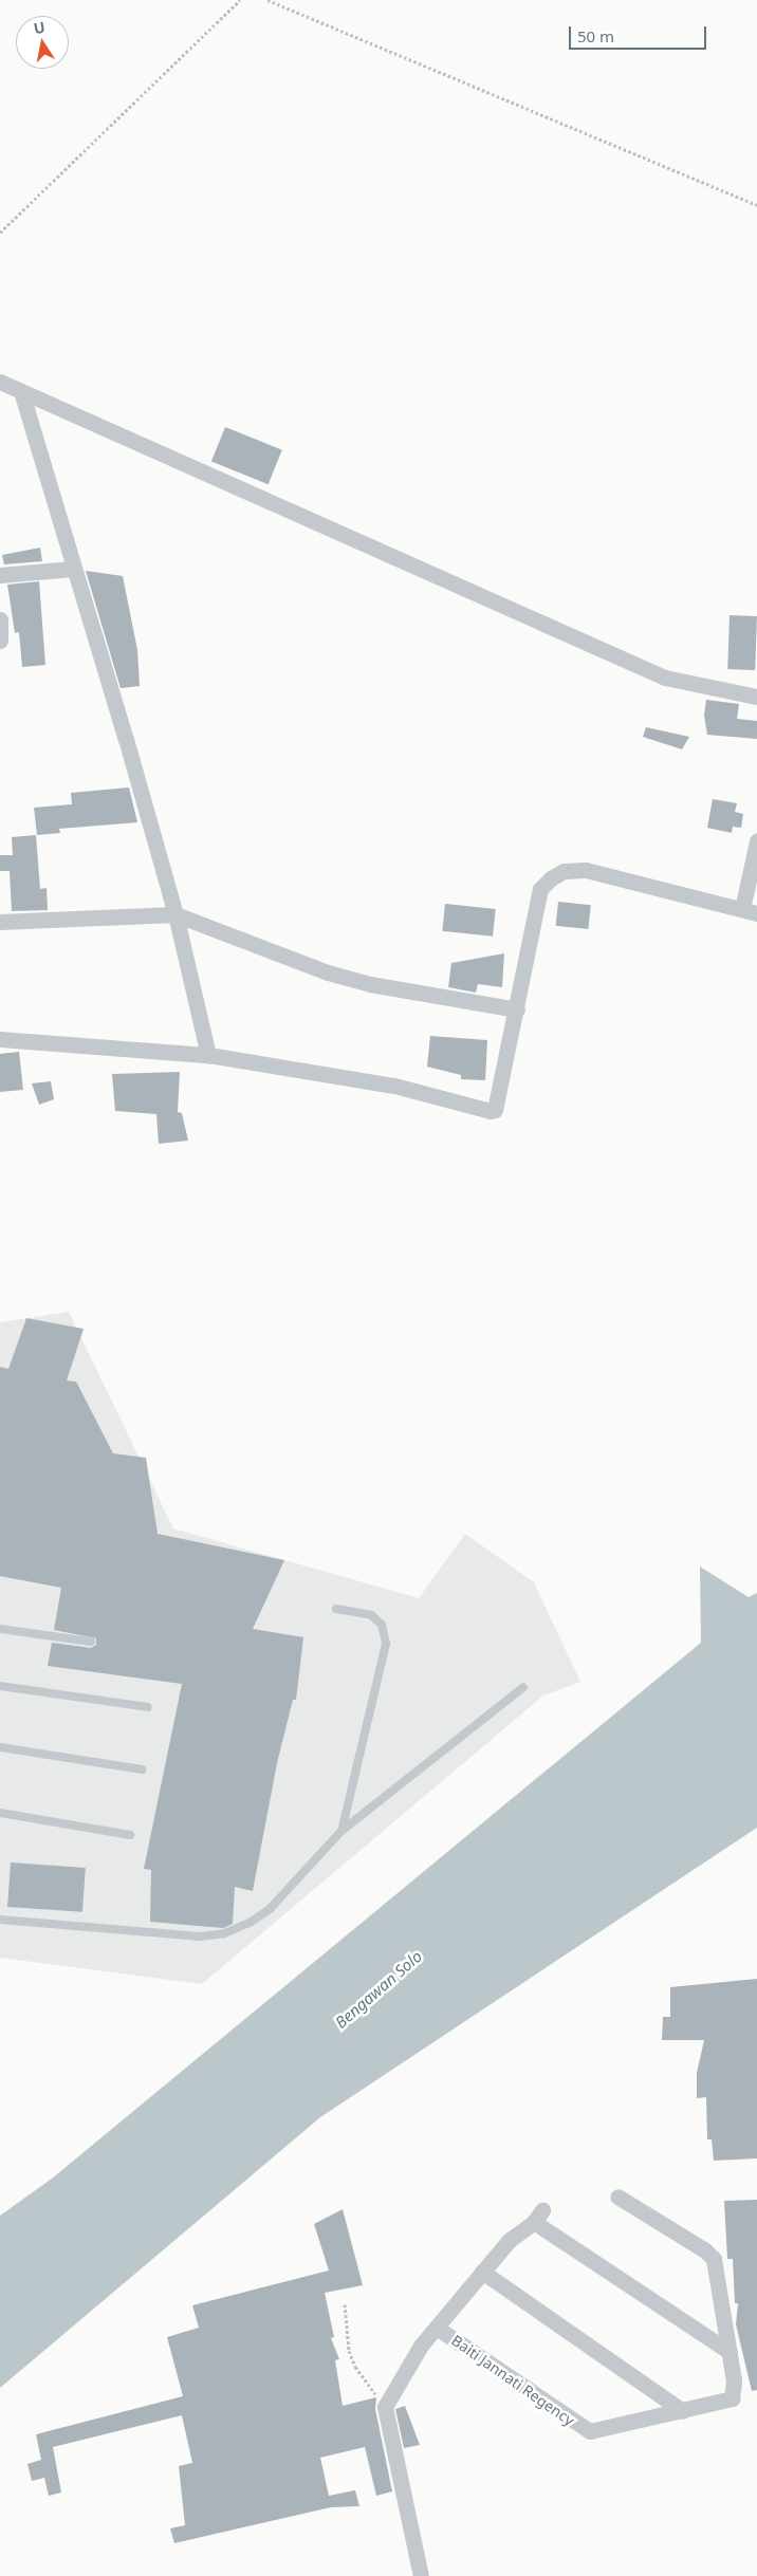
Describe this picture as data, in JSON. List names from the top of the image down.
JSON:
{
  "streets": {
    "street": ["Baiti Jannati Regency"]
  },
  "water": ["Bengawan Solo"],
  "scale_bar": "50 m",
  "north": "top"
}
